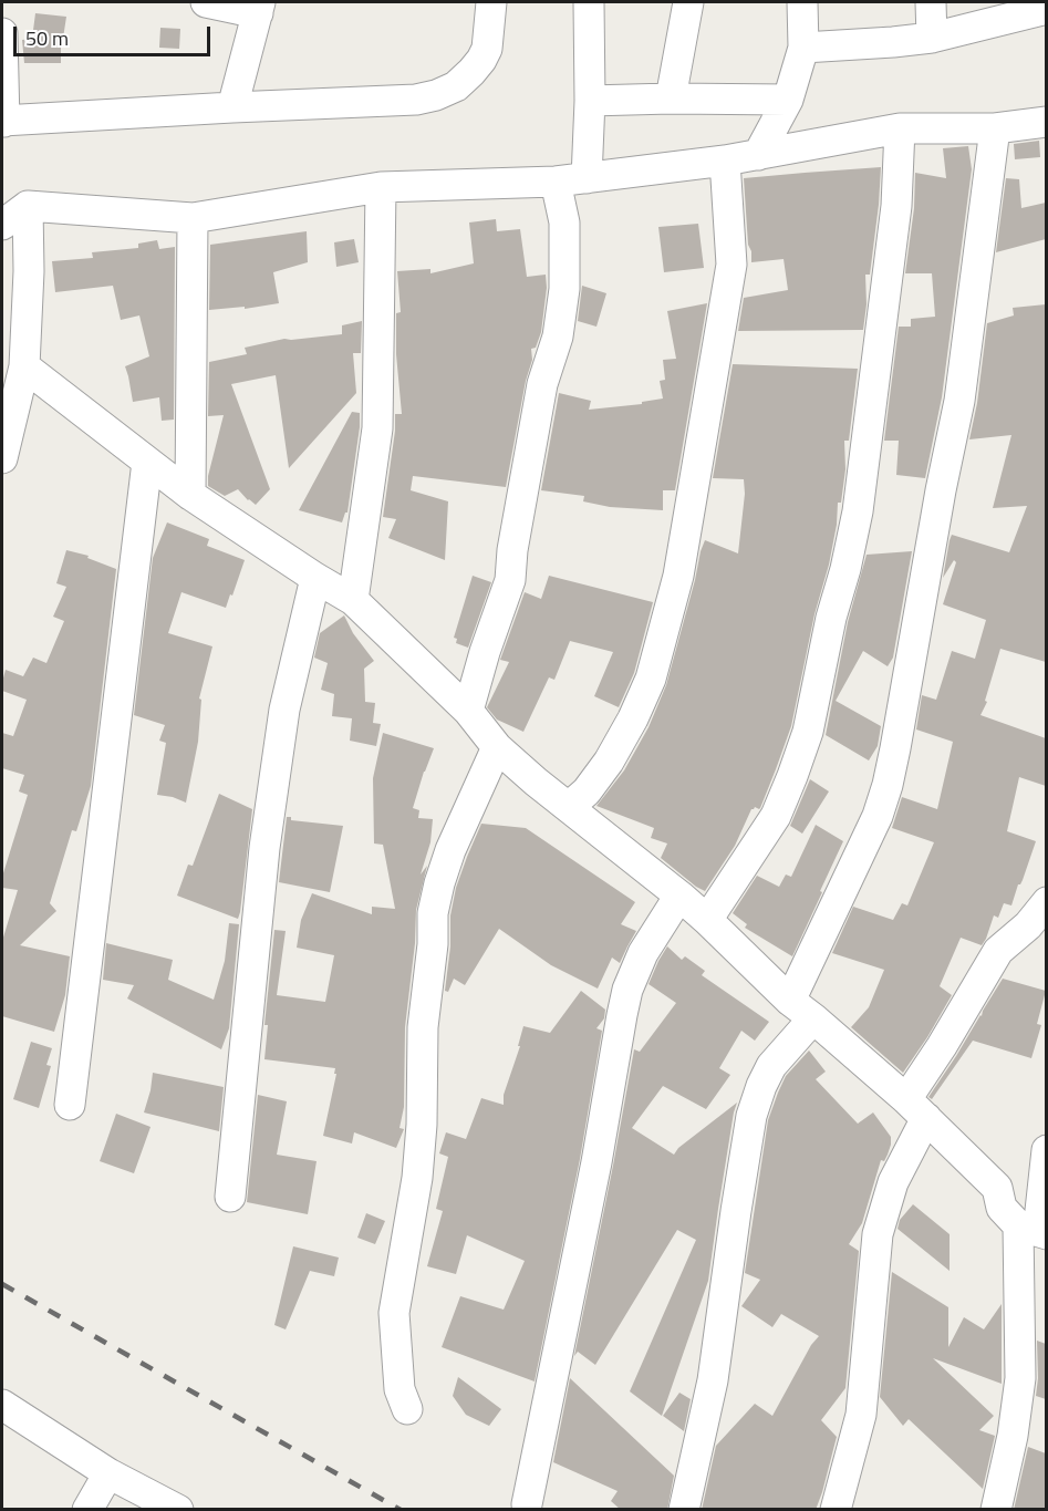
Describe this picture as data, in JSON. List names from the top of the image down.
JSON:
{
  "scale_bar": "50 m"
}
